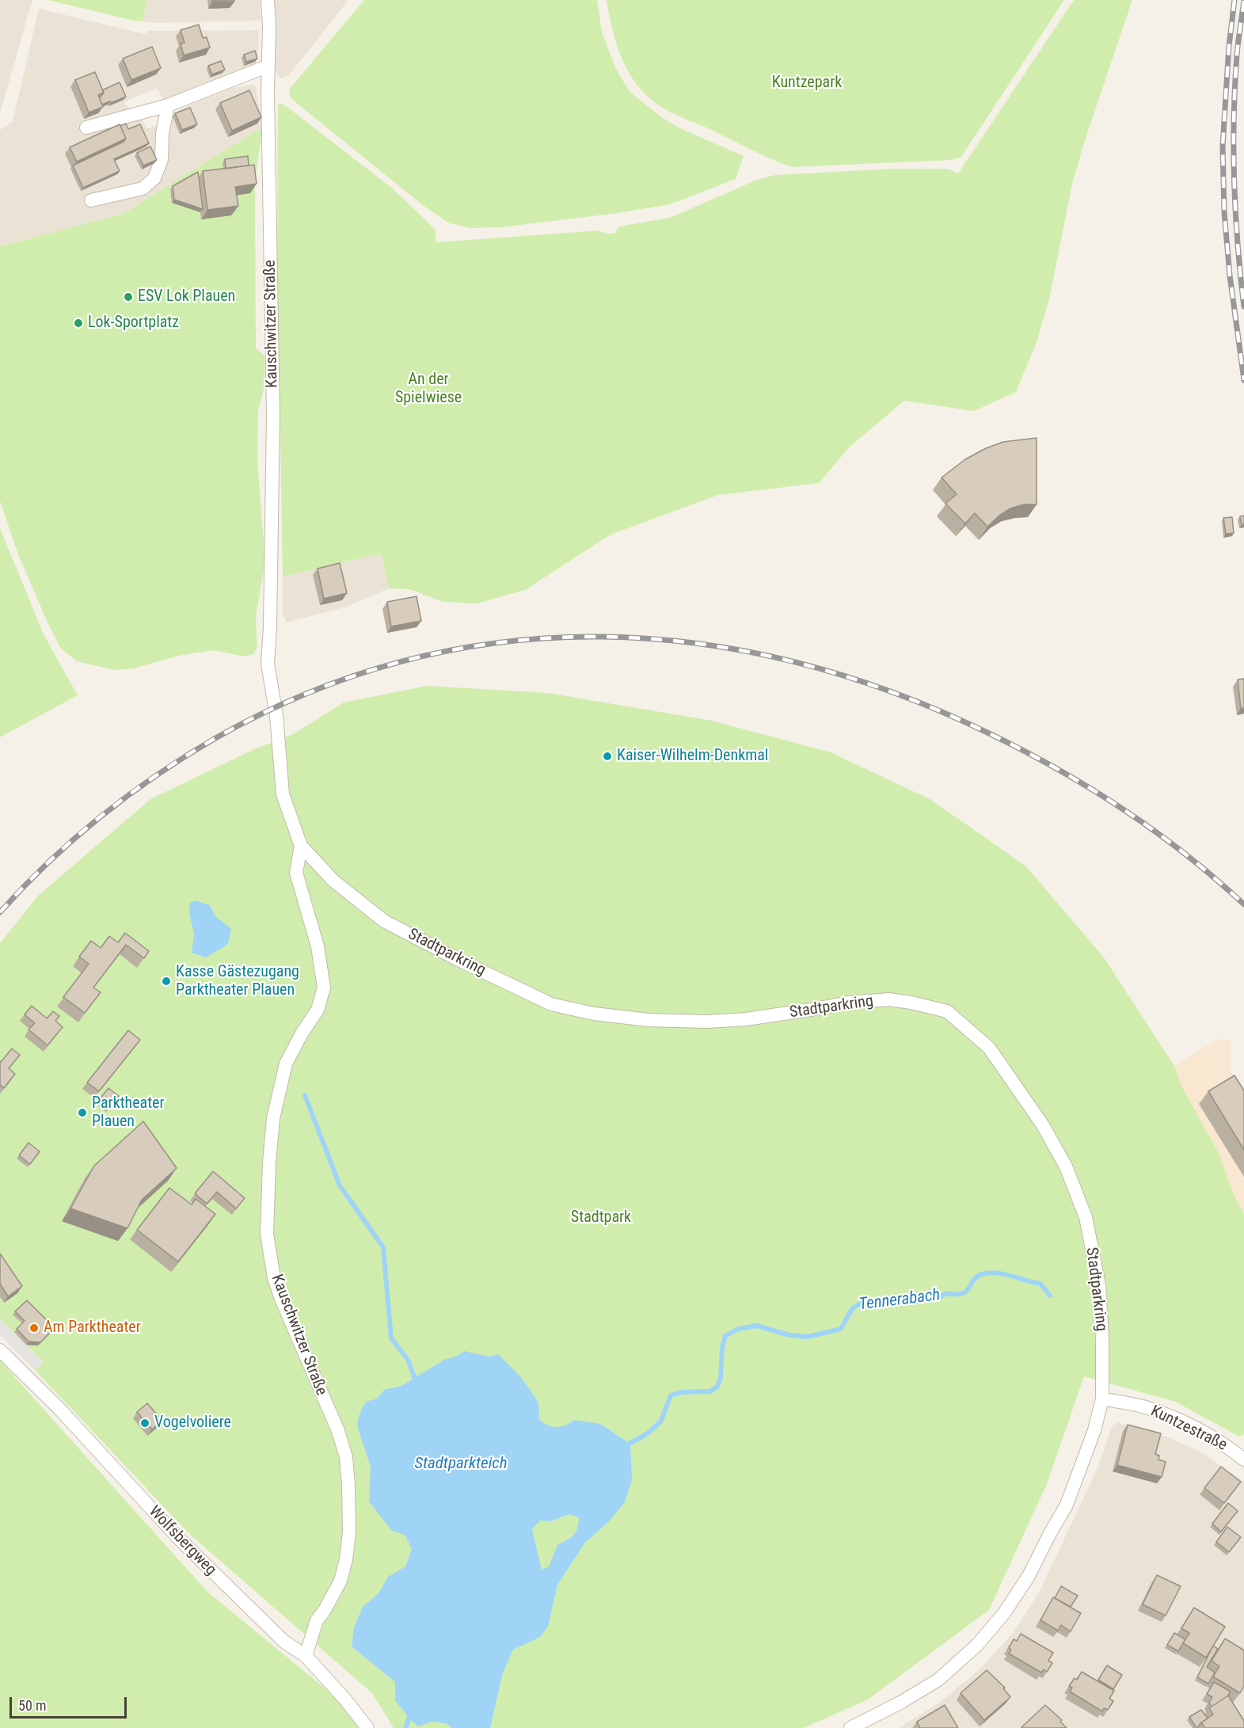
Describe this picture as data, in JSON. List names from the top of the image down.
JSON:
{
  "streets": {
    "street": [
      "Kauschwitzer Straße",
      "Stadtparkring",
      "Kuntzestraße",
      "Wolfsbergweg"
    ]
  },
  "crossings": [
    ["Kauschwitzer Straße", "Stadtparkring"],
    ["Kauschwitzer Straße", "Wolfsbergweg"],
    ["Stadtparkring", "Kuntzestraße"]
  ],
  "water": ["Tennerabach", "Stadtparkteich"],
  "parks": ["Kuntzepark", "An der Spielwiese", "Stadtpark"],
  "places": [
    "ESV Lok Plauen",
    "Lok-Sportplatz",
    "Kaiser-Wilhelm-Denkmal",
    "Kasse Gästezugang Parktheater Plauen",
    "Parktheater Plauen",
    "Am Parktheater",
    "Vogelvoliere"
  ],
  "scale_bar": "50 m"
}
